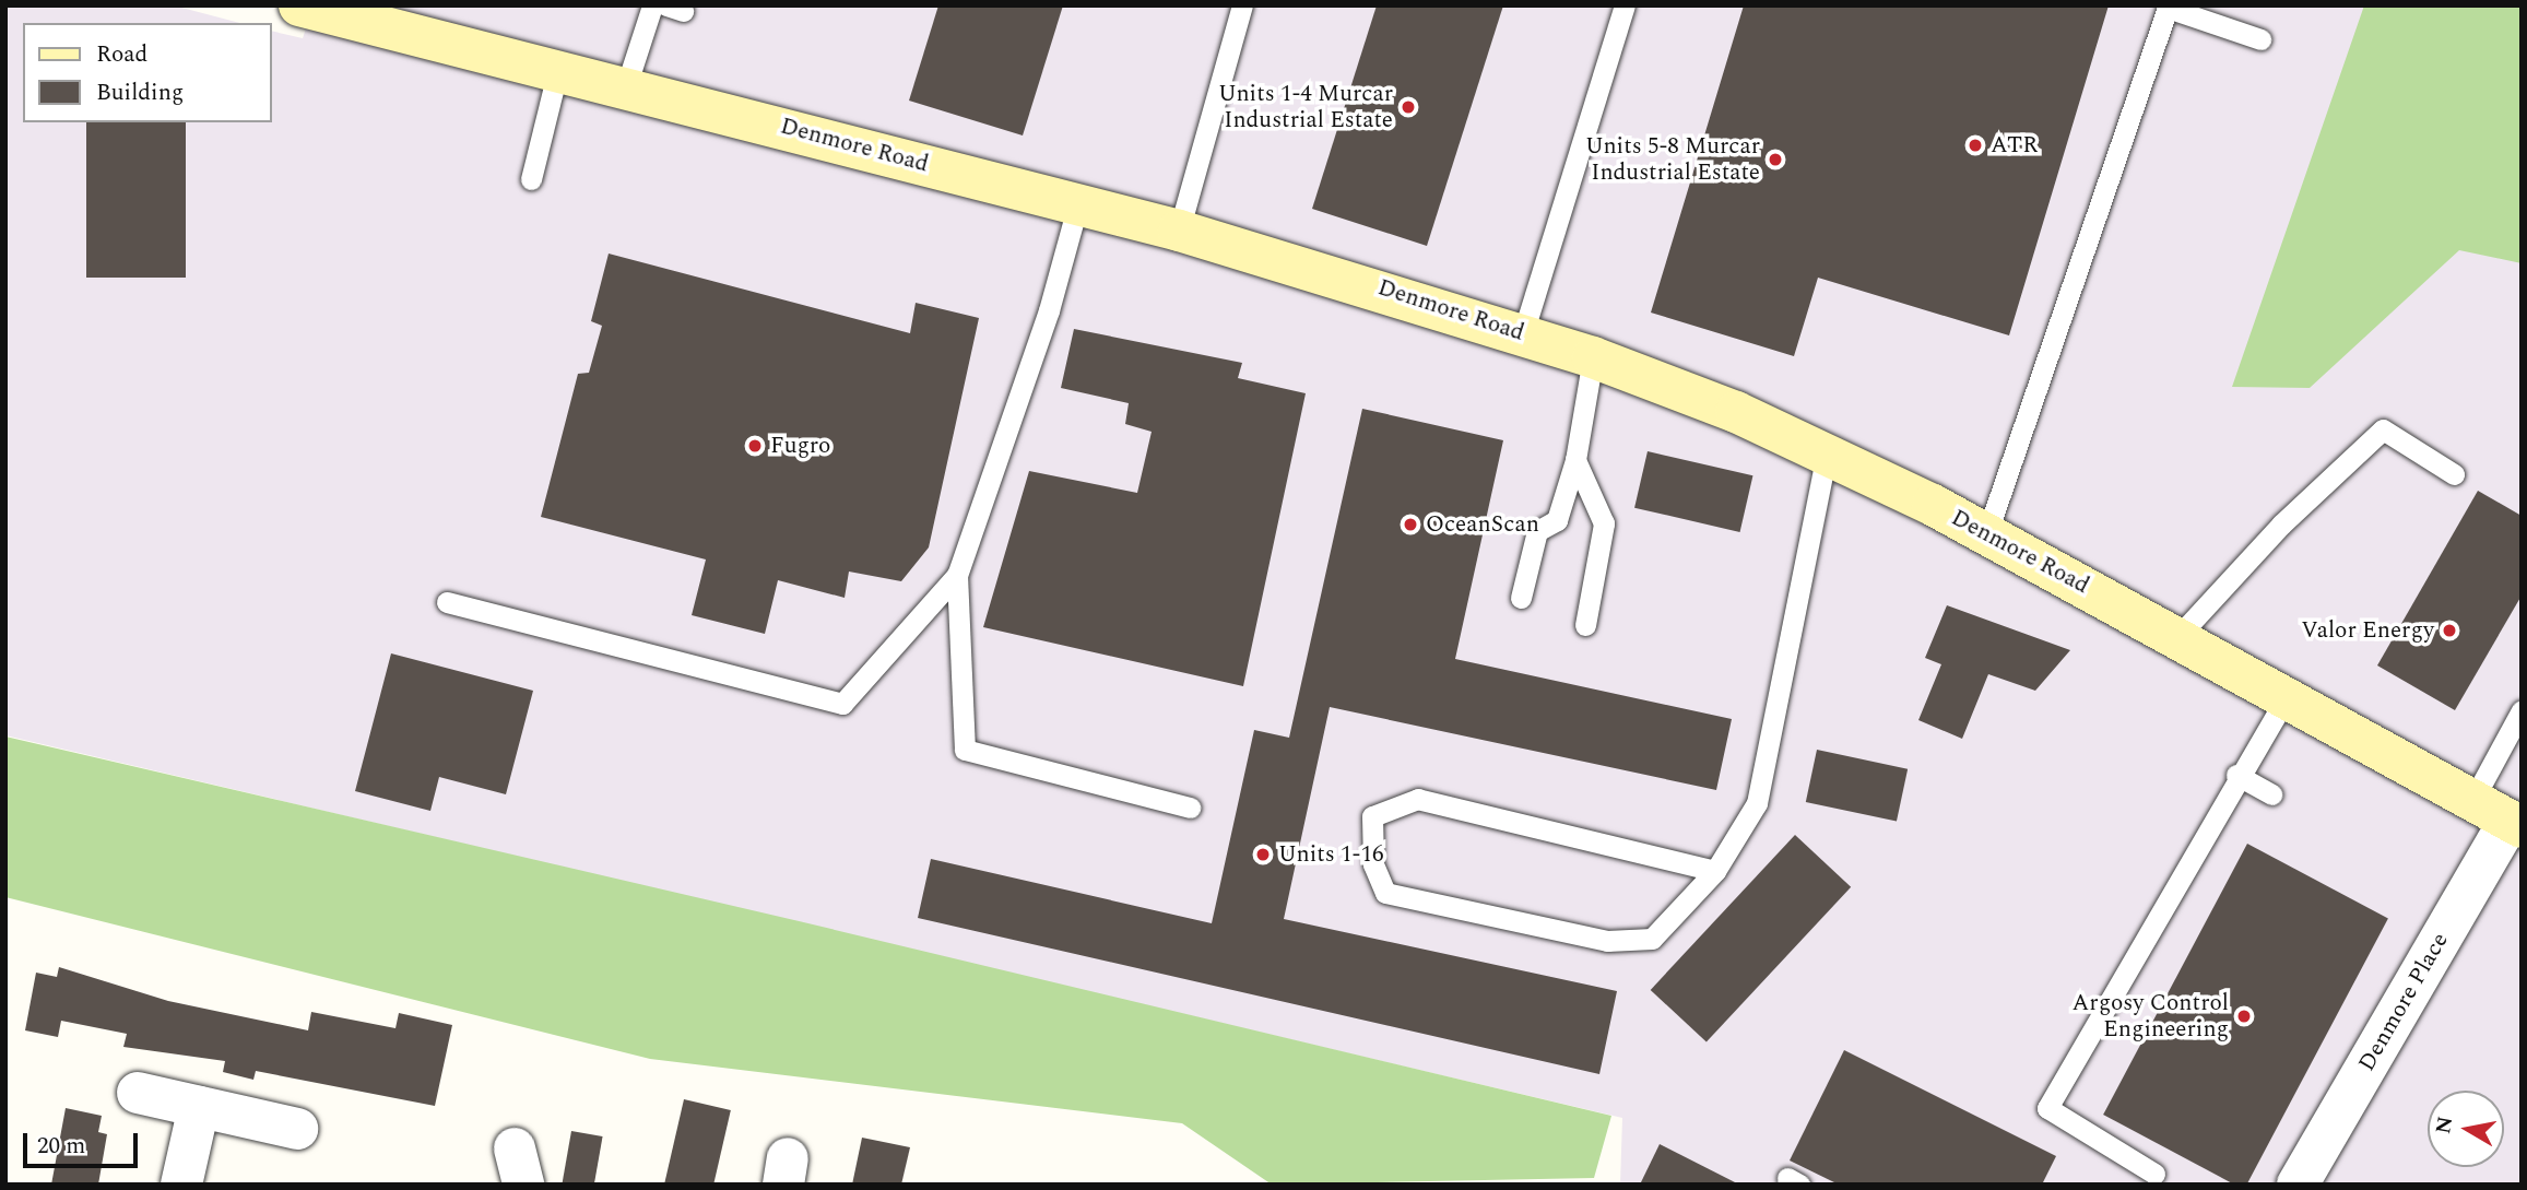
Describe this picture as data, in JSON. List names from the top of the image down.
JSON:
{
  "streets": {
    "street": ["Denmore Road", "Denmore Place"]
  },
  "crossings": [
    ["Denmore Road", "Denmore Place"]
  ],
  "places": [
    "Units 1-4 Murcar Industrial Estate",
    "ATR",
    "Units 5-8 Murcar Industrial Estate",
    "Fugro",
    "OceanScan",
    "Valor Energy",
    "Units 1-16",
    "Argosy Control Engineering"
  ],
  "legend": ["Road", "Building"],
  "scale_bar": "20 m",
  "north": "left"
}
